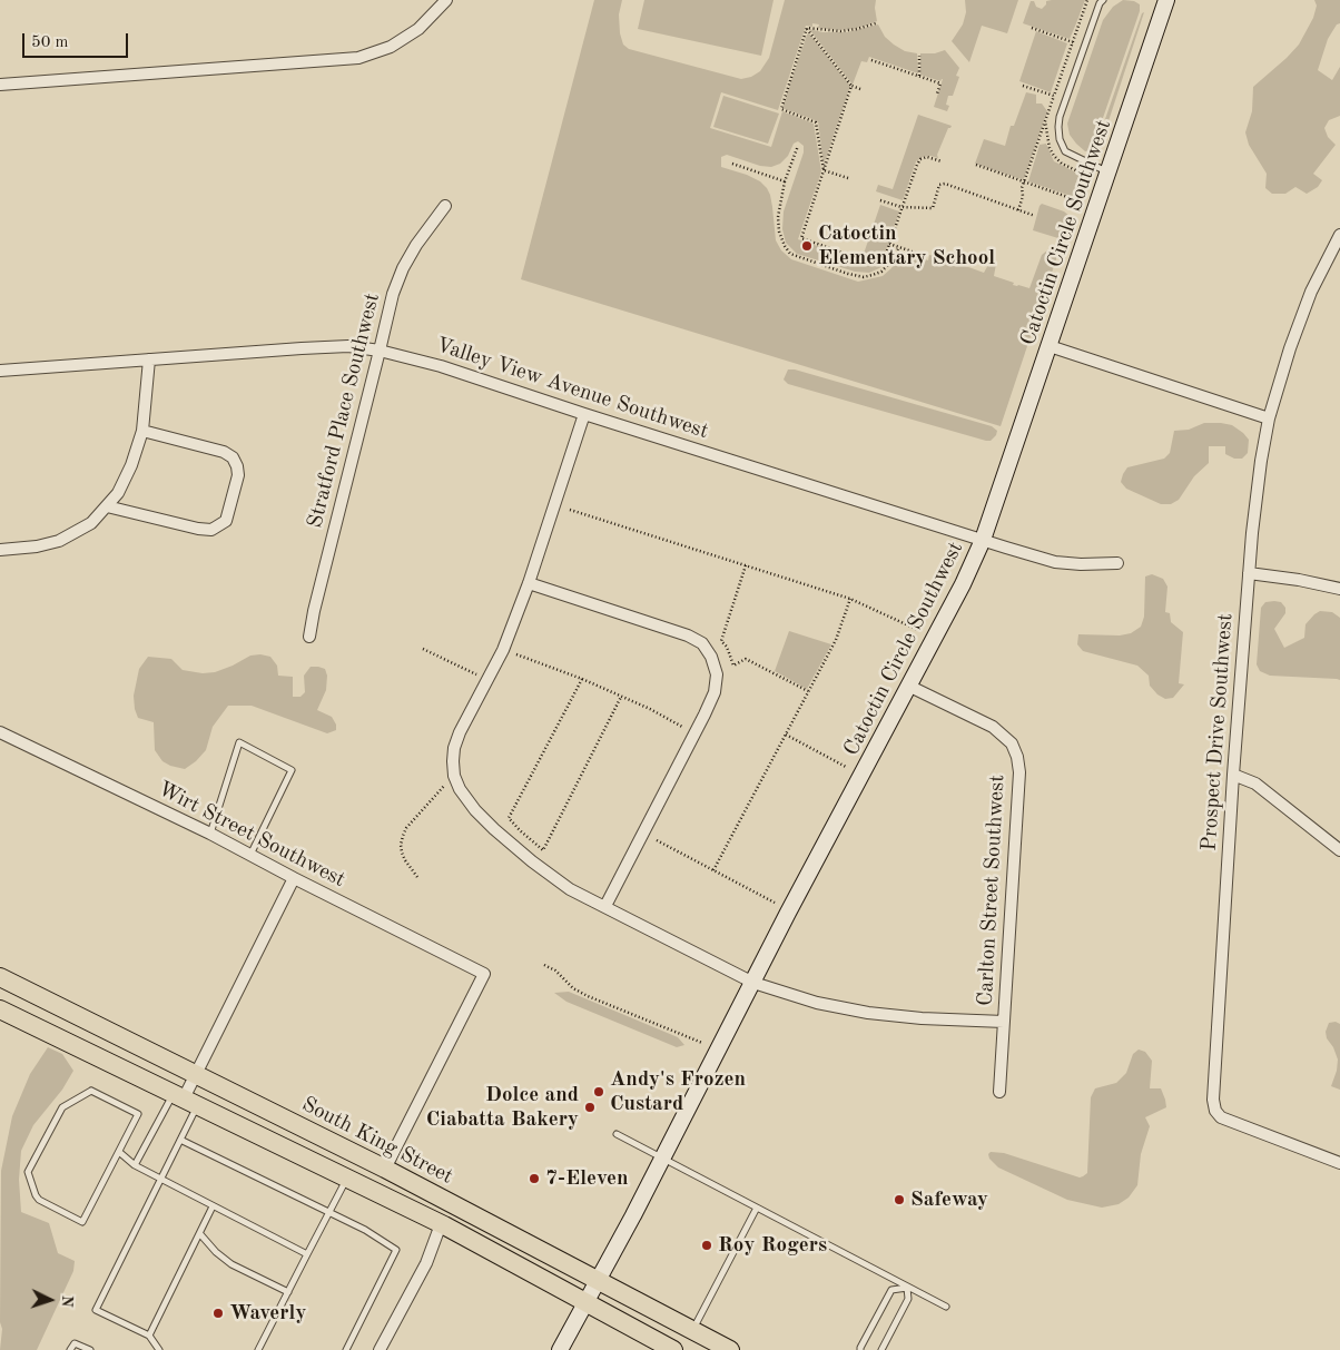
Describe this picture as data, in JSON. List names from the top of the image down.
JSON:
{
  "streets": {
    "main road": ["Catoctin Circle Southwest", "South King Street"],
    "street": [
      "Valley View Avenue Southwest",
      "Stratford Place Southwest",
      "Prospect Drive Southwest",
      "Wirt Street Southwest",
      "Carlton Street Southwest"
    ]
  },
  "crossings": [
    ["Catoctin Circle Southwest", "Valley View Avenue Southwest"],
    ["Catoctin Circle Southwest", "Carlton Street Southwest"],
    ["Catoctin Circle Southwest", "South King Street"],
    ["Valley View Avenue Southwest", "Stratford Place Southwest"],
    ["Wirt Street Southwest", "South King Street"]
  ],
  "places": [
    "Catoctin Elementary School",
    "Andy's Frozen Custard",
    "Dolce and Ciabatta Bakery",
    "7-Eleven",
    "Safeway",
    "Roy Rogers",
    "Waverly"
  ],
  "scale_bar": "50 m",
  "north": "right"
}
